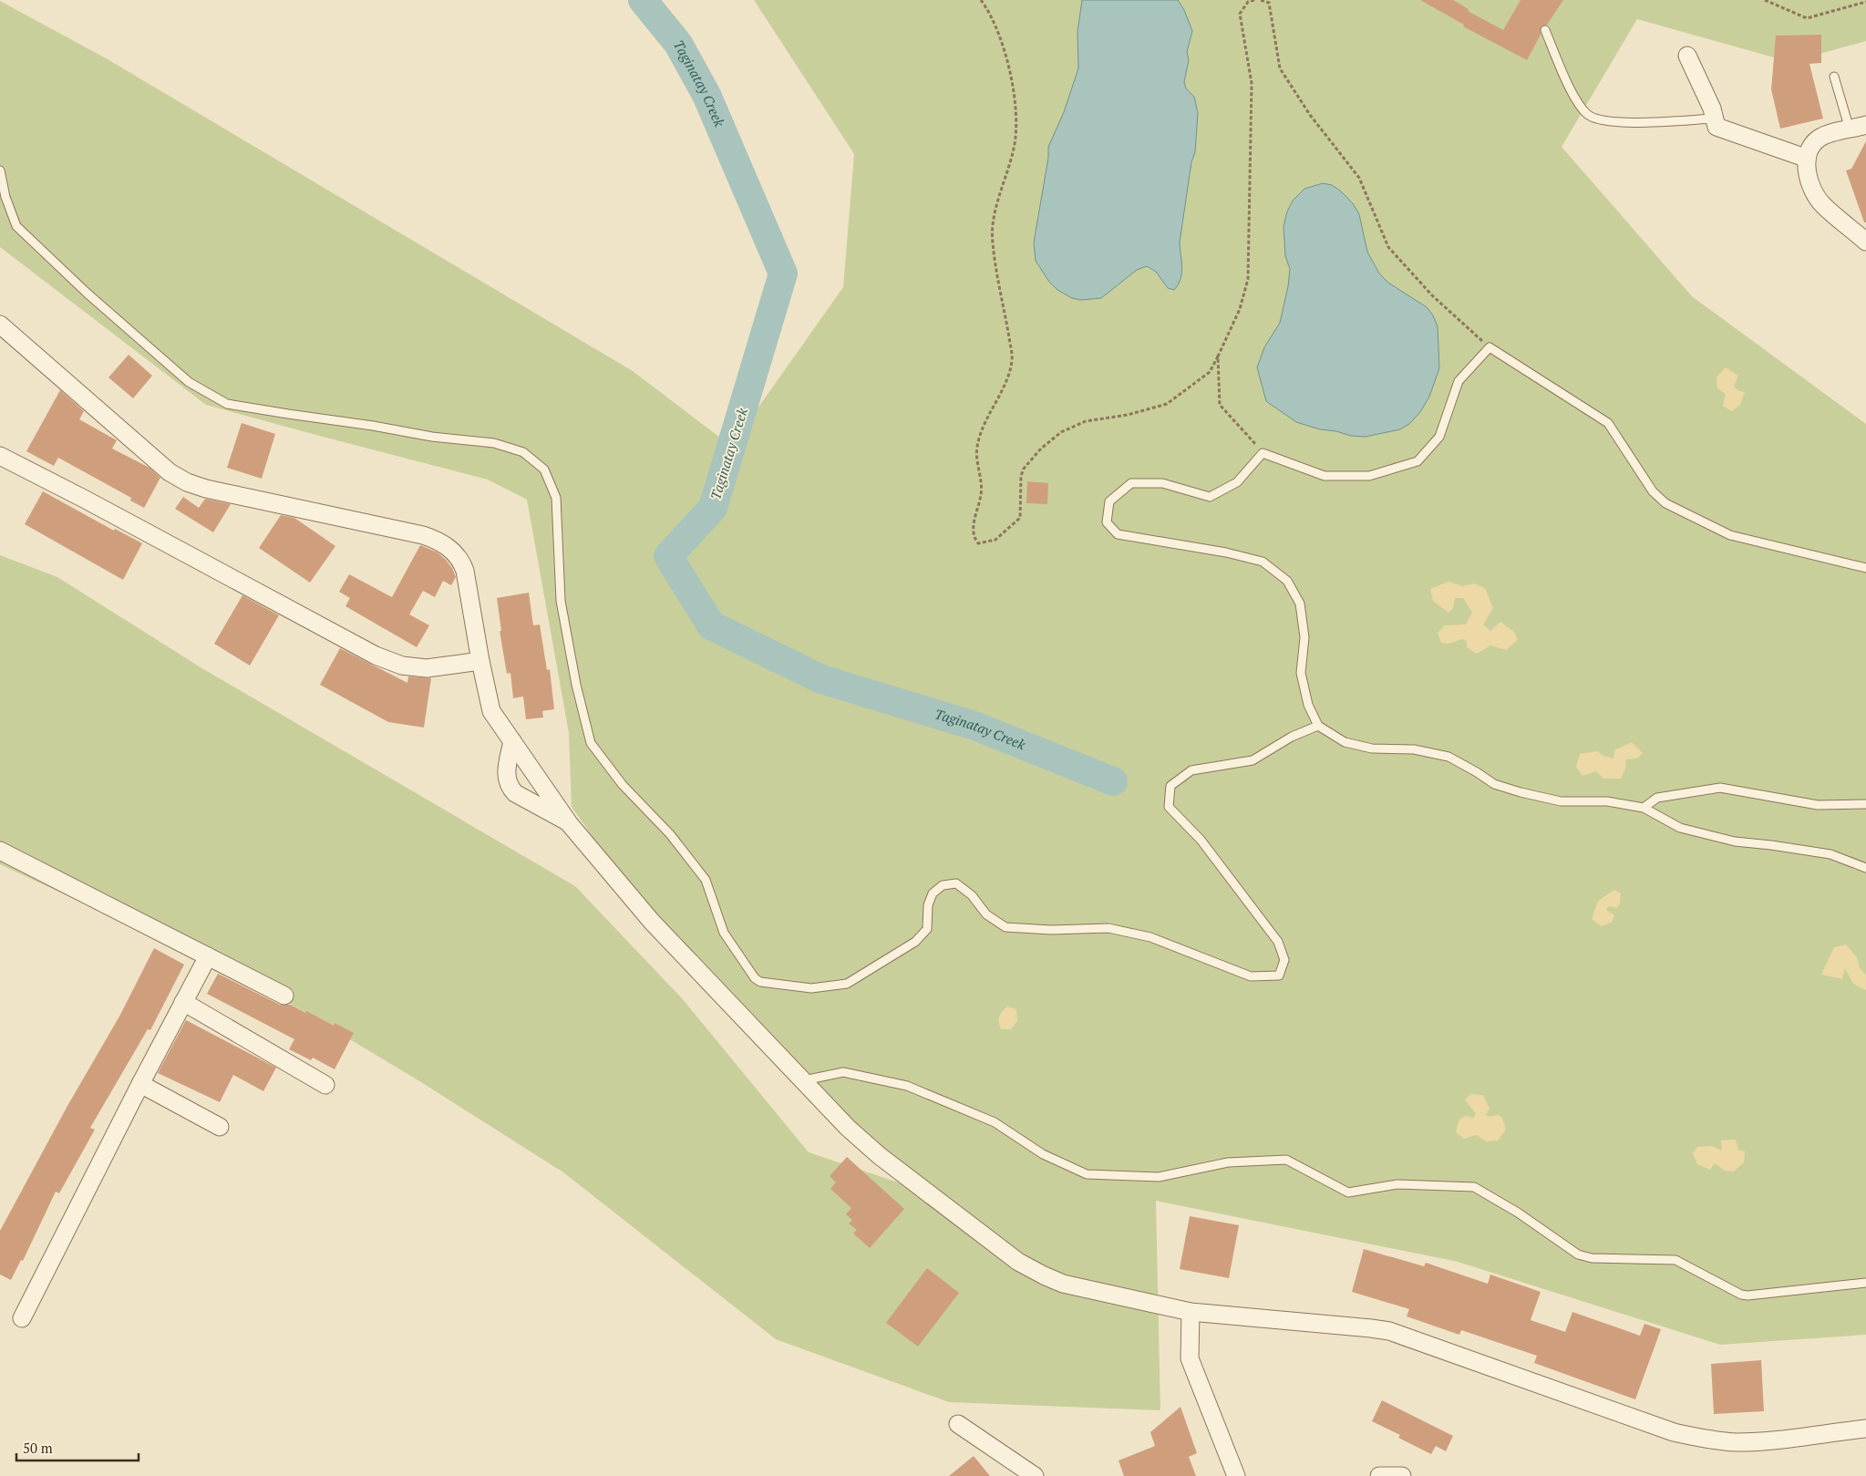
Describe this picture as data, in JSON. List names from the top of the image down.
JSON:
{
  "water": ["Taginatay Creek"],
  "scale_bar": "50 m"
}
